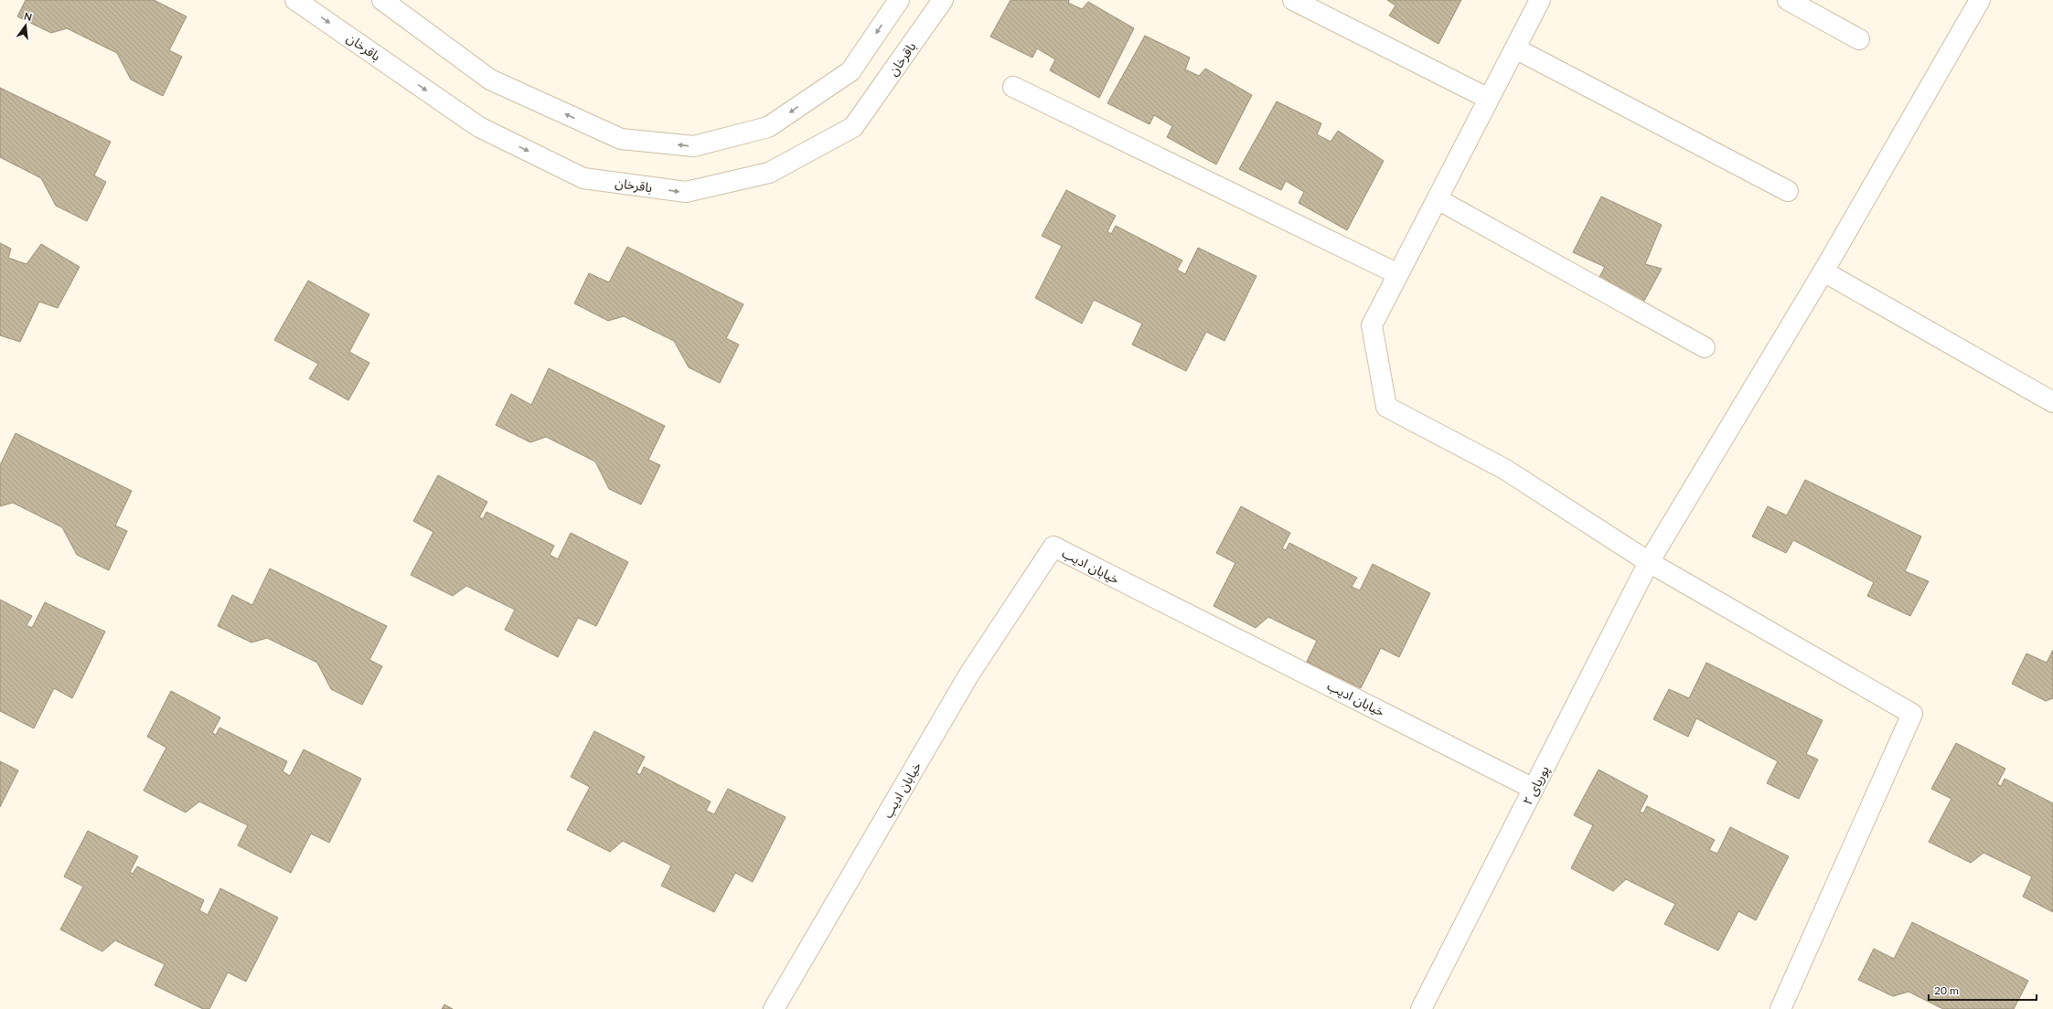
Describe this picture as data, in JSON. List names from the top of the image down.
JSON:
{
  "streets": {
    "street": ["باقرخان", "خیابان ادیب", "پوریای ۲"]
  },
  "crossings": [
    ["خیابان ادیب", "پوریای ۲"]
  ],
  "one_way": ["باقرخان"],
  "scale_bar": "20 m",
  "north": "top"
}
